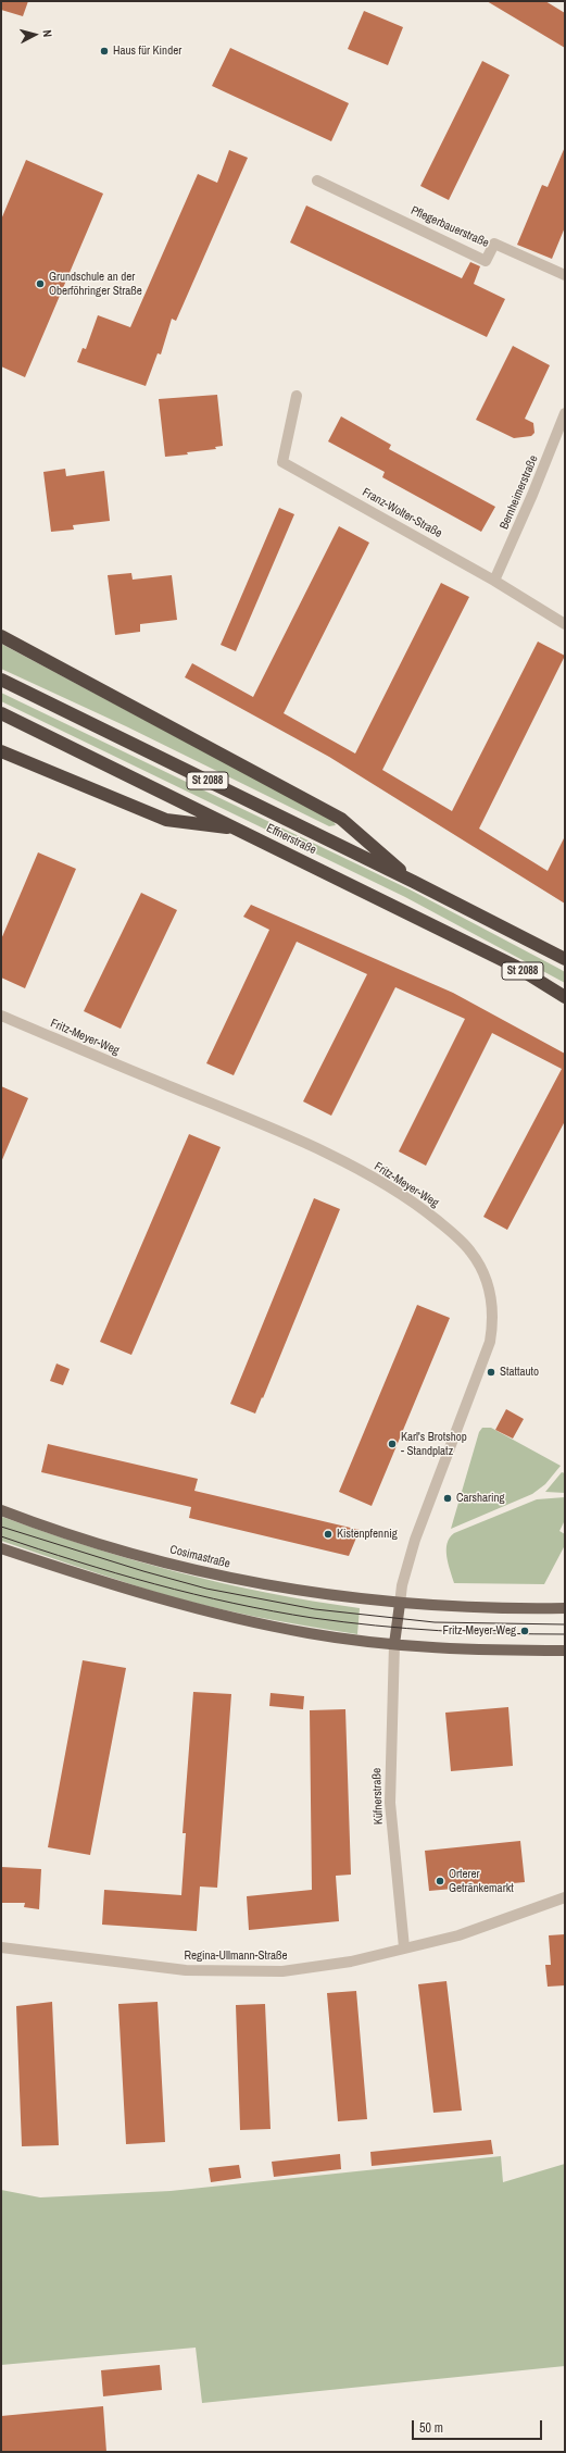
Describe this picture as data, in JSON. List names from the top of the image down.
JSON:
{
  "streets": {
    "highway": ["St 2088", "Effnerstraße"],
    "main road": ["Cosimastraße"],
    "street": [
      "Pflegerbauerstraße",
      "Bernheimerstraße",
      "Franz-Wolter-Straße",
      "Fritz-Meyer-Weg",
      "Küfnerstraße",
      "Regina-Ullmann-Straße"
    ]
  },
  "crossings": [
    ["Bernheimerstraße", "Franz-Wolter-Straße"],
    ["Fritz-Meyer-Weg", "Cosimastraße"],
    ["Küfnerstraße", "Regina-Ullmann-Straße"]
  ],
  "places": [
    "Haus für Kinder",
    "Grundschule an der Oberföhringer Straße",
    "Stattauto",
    "Karl's Brotshop - Standplatz",
    "Carsharing",
    "Kistenpfennig",
    "Fritz-Meyer-Weg",
    "Orterer Getränkemarkt"
  ],
  "scale_bar": "50 m",
  "north": "right"
}
